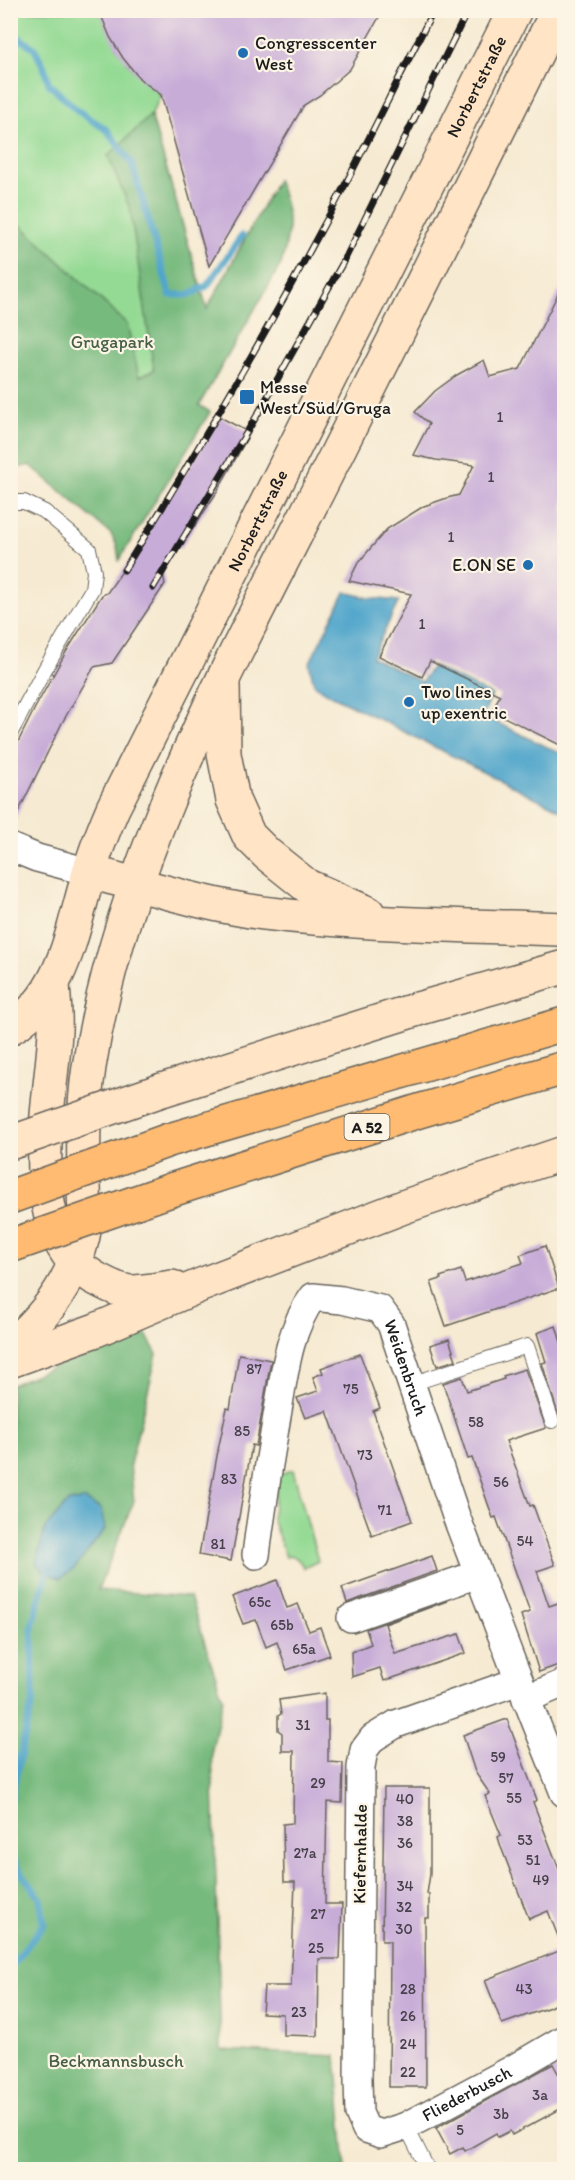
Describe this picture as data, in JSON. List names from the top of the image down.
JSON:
{
  "streets": {
    "highway": ["A 52"],
    "main road": ["Norbertstraße"],
    "street": ["Weidenbruch", "Kiefernhalde", "Fliederbusch"]
  },
  "crossings": [
    ["Weidenbruch", "Kiefernhalde"],
    ["Kiefernhalde", "Fliederbusch"]
  ],
  "parks": ["Grugapark", "Beckmannsbusch"],
  "places": {
    "other": ["Congresscenter West", "E.ON SE", "Two lines up exentric"],
    "transit": ["Messe West/Süd/Gruga"]
  },
  "house_numbers": [
    "1",
    "1",
    "1",
    "1",
    "87",
    "75",
    "58",
    "85",
    "73",
    "83",
    "56",
    "71",
    "54",
    "81",
    "65c",
    "65b",
    "65a",
    "31",
    "59",
    "57",
    "29",
    "55",
    "40",
    "38",
    "53",
    "36",
    "27a",
    "51",
    "49",
    "34",
    "32",
    "27",
    "30",
    "25",
    "28",
    "43",
    "23",
    "26",
    "24",
    "22",
    "3a",
    "3b",
    "5"
  ]
}
